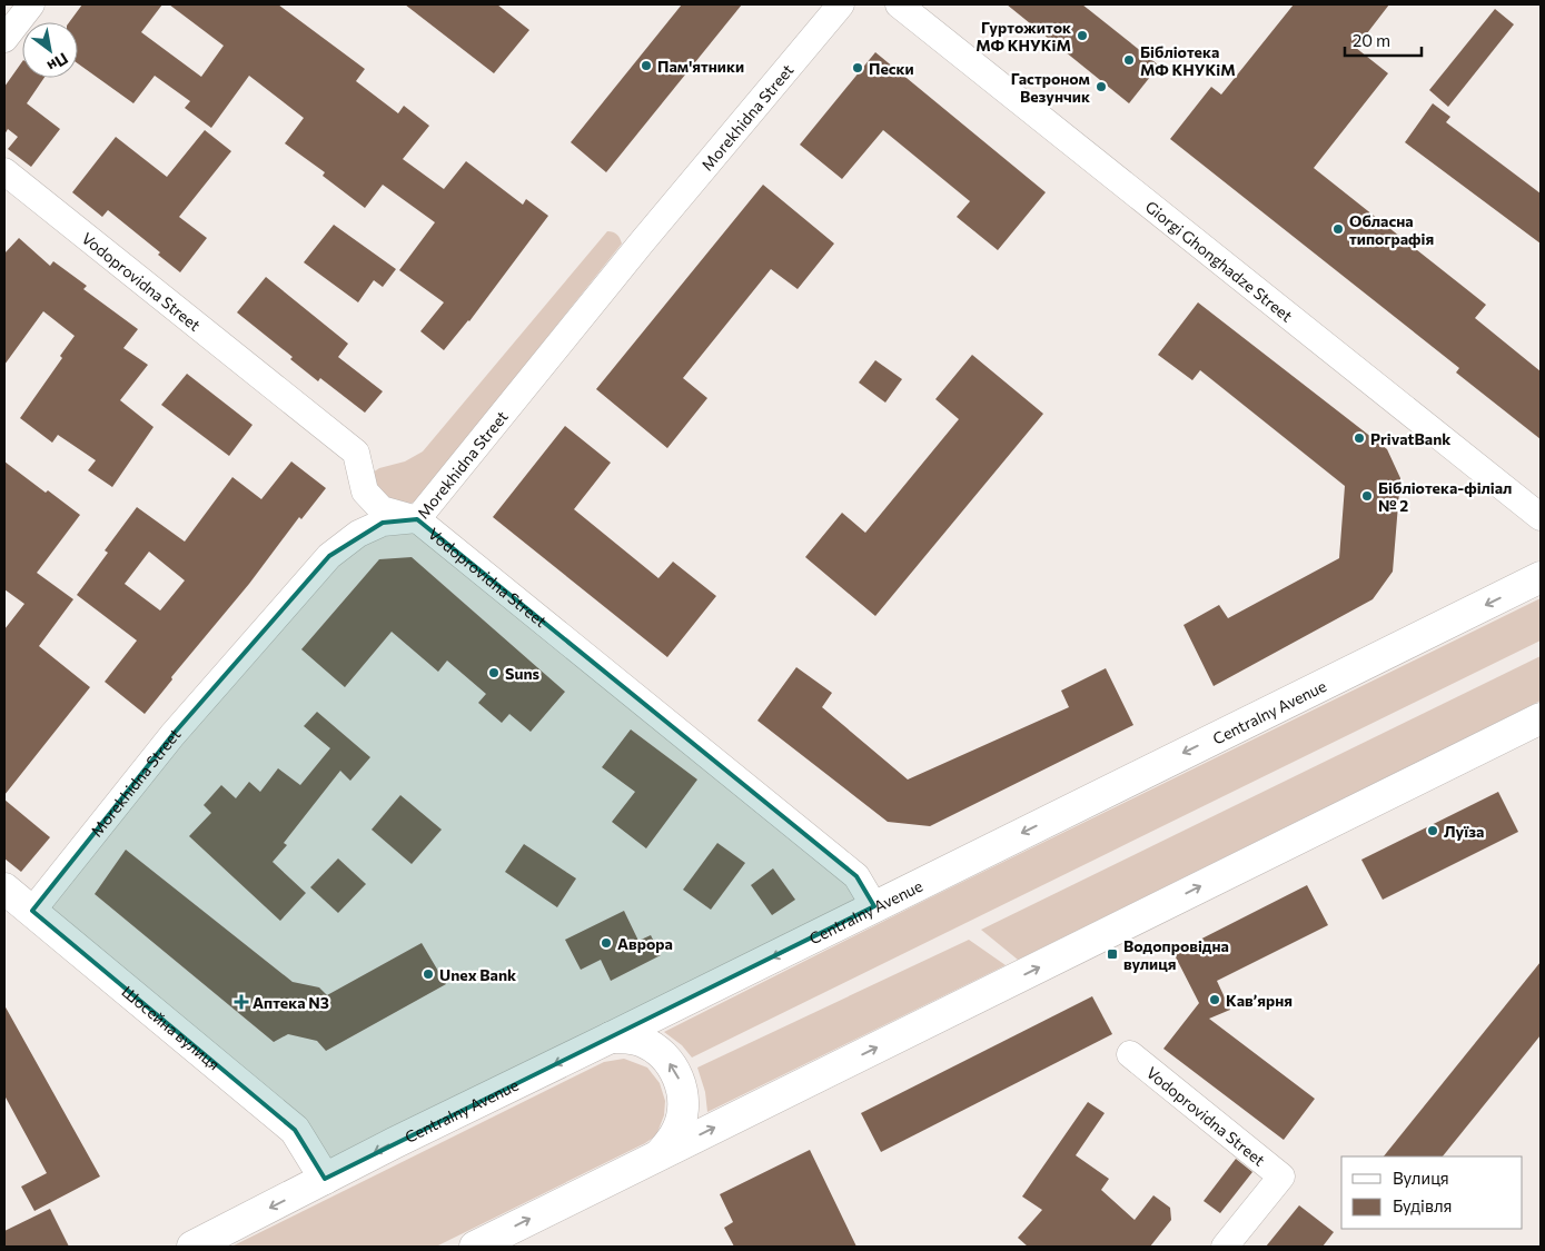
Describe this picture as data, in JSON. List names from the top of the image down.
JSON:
{
  "streets": {
    "main road": ["Centralny Avenue", "Шосейна вулиця"],
    "street": ["Morekhidna Street", "Giorgi Ghonghadze Street", "Vodoprovidna Street"]
  },
  "crossings": [
    ["Morekhidna Street", "Vodoprovidna Street"],
    ["Morekhidna Street", "Шосейна вулиця"],
    ["Vodoprovidna Street", "Centralny Avenue"],
    ["Centralny Avenue", "Шосейна вулиця"]
  ],
  "places": {
    "other": [
      "Гуртожиток МФ КНУКіМ",
      "Бібліотека МФ КНУКіМ",
      "Пам'ятники",
      "Пески",
      "Гастроном Везунчик",
      "Обласна типографія",
      "PrivatBank",
      "Бібліотека-філіал № 2",
      "Suns",
      "Луїза",
      "Аврора",
      "Unex Bank",
      "Кав’ярня"
    ],
    "transit": ["Водопровідна вулиця"],
    "health": ["Аптека N3"]
  },
  "legend": ["Вулиця", "Будівля"],
  "scale_bar": "20 m",
  "north": "bottom right"
}
